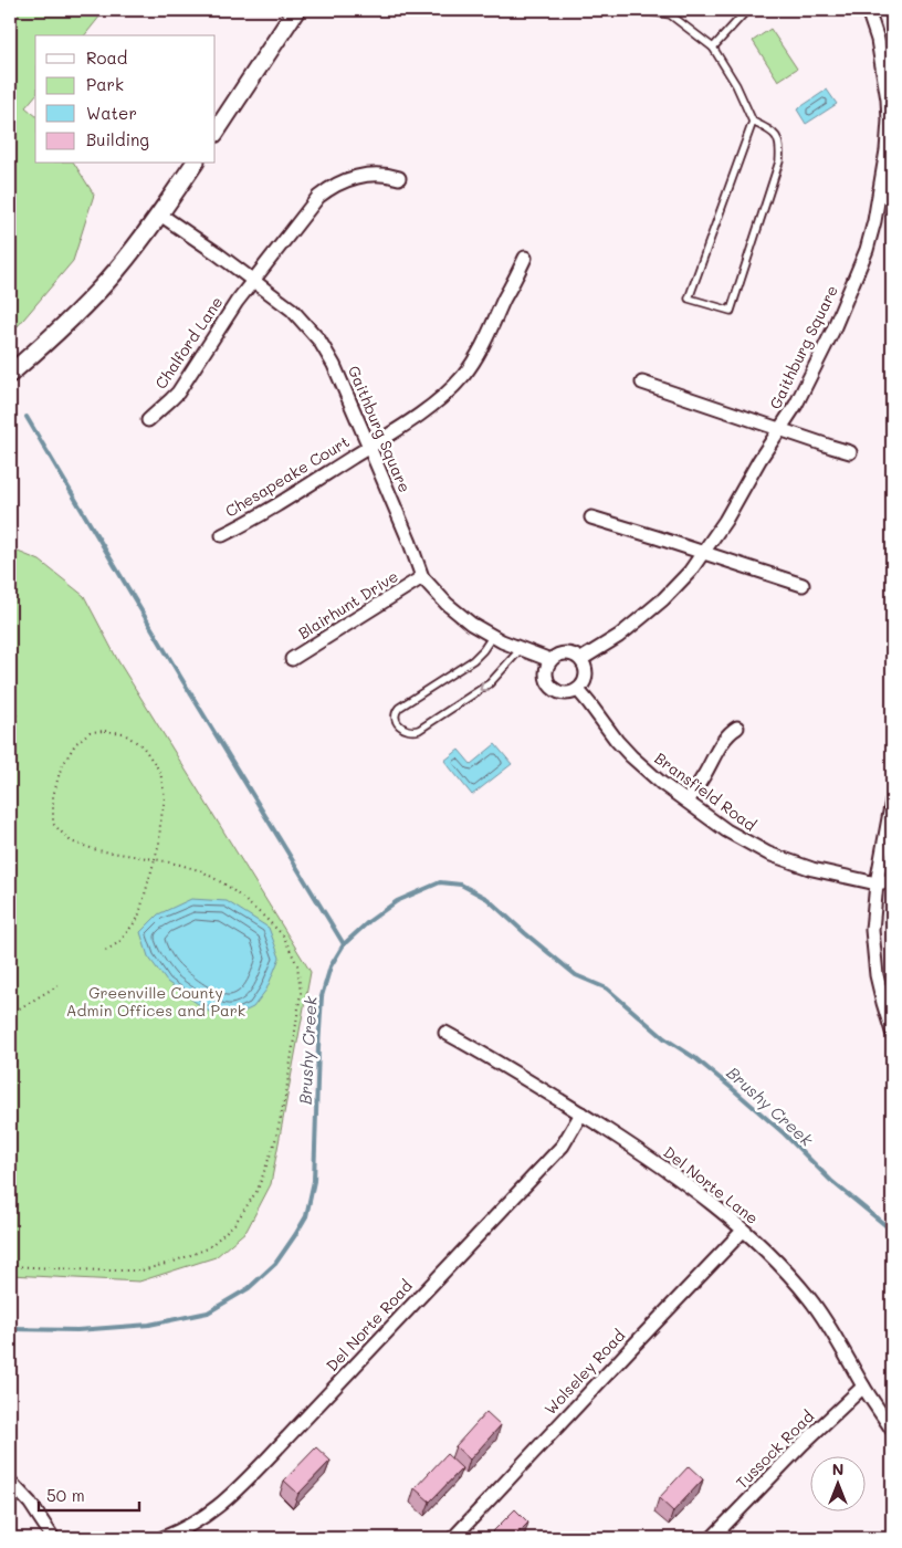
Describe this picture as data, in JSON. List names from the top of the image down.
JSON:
{
  "streets": {
    "street": [
      "Chalford Lane",
      "Gaithburg Square",
      "Chesapeake Court",
      "Blairhunt Drive",
      "Bransfield Road",
      "Del Norte Lane",
      "Del Norte Road",
      "Wolseley Road",
      "Tussock Road"
    ]
  },
  "crossings": [
    ["Chalford Lane", "Gaithburg Square"],
    ["Gaithburg Square", "Chesapeake Court"],
    ["Gaithburg Square", "Blairhunt Drive"],
    ["Gaithburg Square", "Bransfield Road"],
    ["Del Norte Lane", "Del Norte Road"],
    ["Del Norte Lane", "Wolseley Road"],
    ["Del Norte Lane", "Tussock Road"]
  ],
  "water": ["Brushy Creek"],
  "parks": ["Greenville County Admin Offices and Park"],
  "legend": [
    "Road",
    "Park",
    "Water",
    "Building"
  ],
  "scale_bar": "50 m",
  "north": "top"
}
